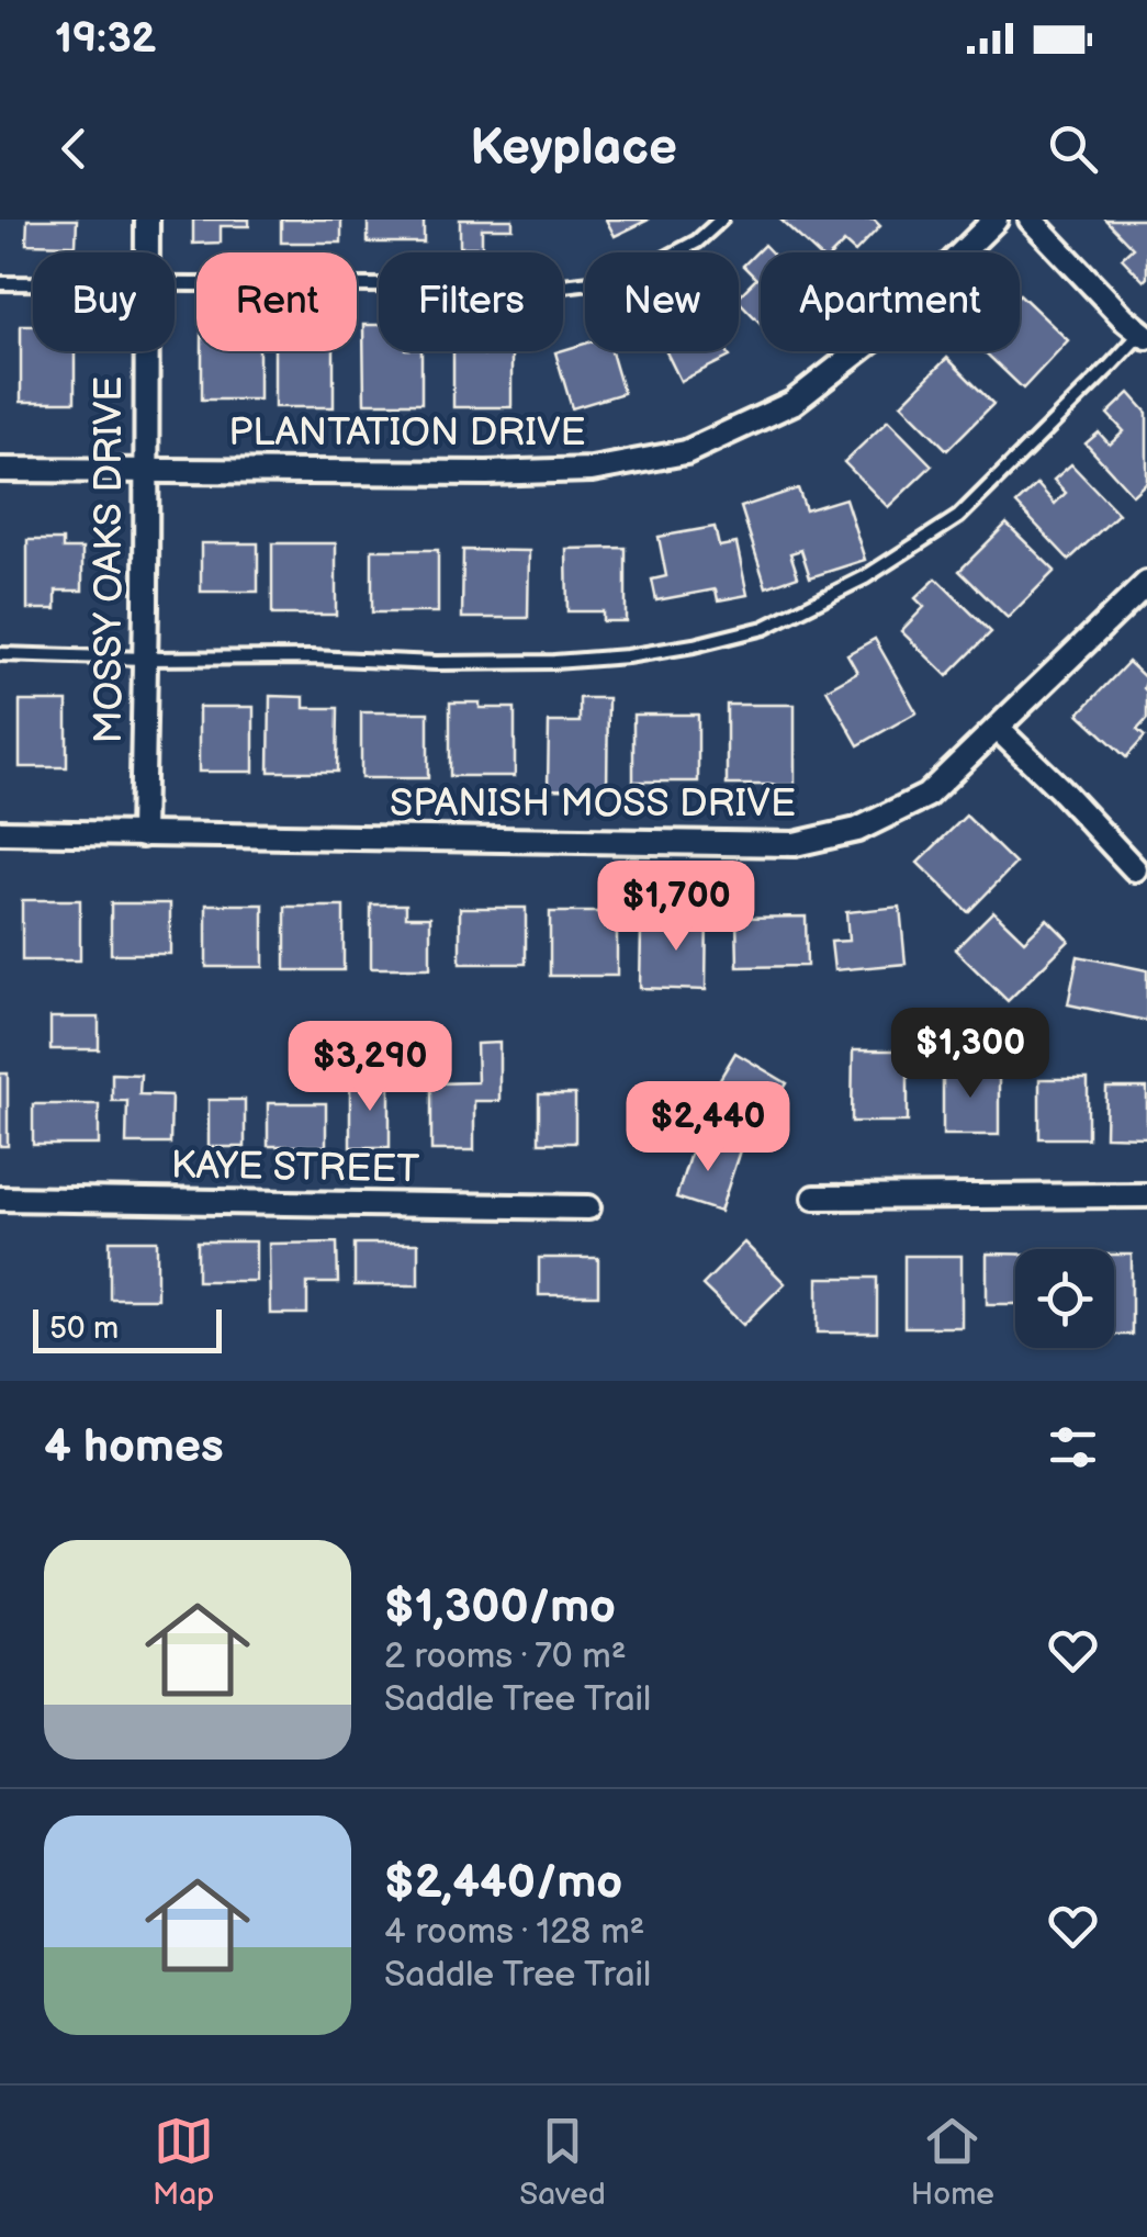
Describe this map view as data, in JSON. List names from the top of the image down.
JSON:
{
  "streets": {
    "street": [
      "PLANTATION DRIVE",
      "MOSSY OAKS DRIVE",
      "SPANISH MOSS DRIVE",
      "KAYE STREET"
    ]
  },
  "crossings": [
    ["PLANTATION DRIVE", "MOSSY OAKS DRIVE"],
    ["MOSSY OAKS DRIVE", "SPANISH MOSS DRIVE"]
  ],
  "scale_bar": "50 m",
  "page": {
    "status": "19:32",
    "header": "Keyplace",
    "chip": [
      "Buy",
      "Rent",
      "Filters",
      "New",
      "Apartment"
    ],
    "price": [
      "$1,700",
      "$1,300",
      "$3,290",
      "$2,440"
    ],
    "scale": "50 m",
    "heading": "4 homes",
    "list": [
      {
        "name": "$1,300/mo",
        "note": "2 rooms · 70 m² · Saddle Tree Trail"
      },
      {
        "name": "$2,440/mo",
        "note": "4 rooms · 128 m² · Saddle Tree Trail"
      }
    ],
    "tabs": ["Map", "Saved", "Home"]
  }
}
